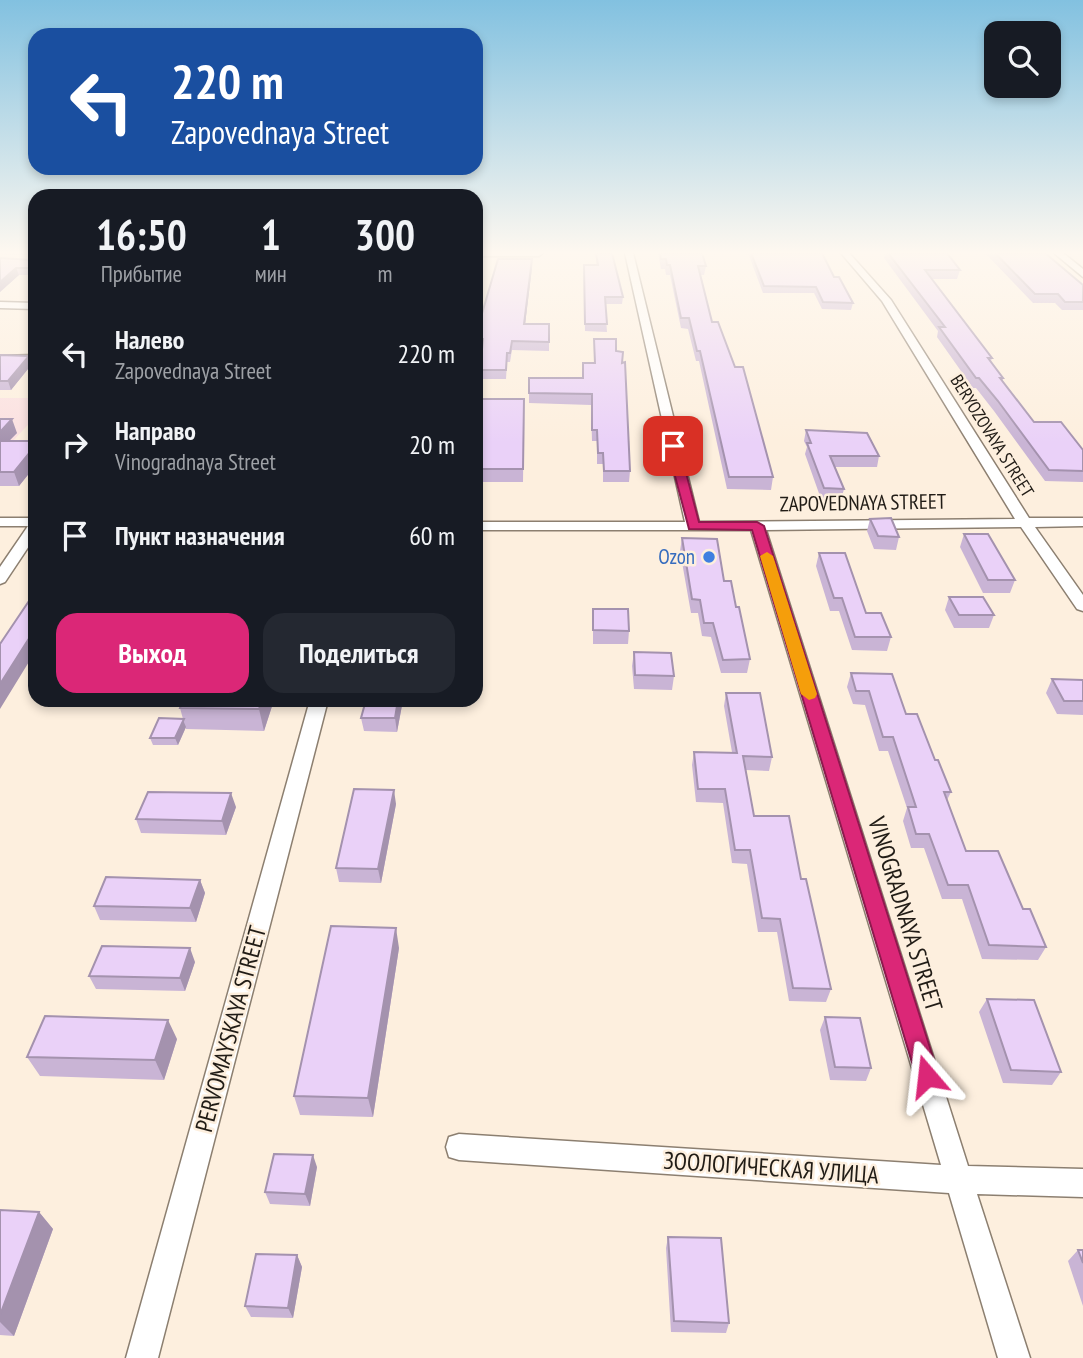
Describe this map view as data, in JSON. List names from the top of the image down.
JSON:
{
  "streets": {
    "street": [
      "BERYOZOVAYA STREET",
      "ZAPOVEDNAYA STREET",
      "VINOGRADNAYA STREET",
      "PERVOMAYSKAYA STREET",
      "ЗООЛОГИЧЕСКАЯ УЛИЦА"
    ]
  },
  "crossings": [
    ["BERYOZOVAYA STREET", "ZAPOVEDNAYA STREET"],
    ["ZAPOVEDNAYA STREET", "VINOGRADNAYA STREET"],
    ["VINOGRADNAYA STREET", "ЗООЛОГИЧЕСКАЯ УЛИЦА"]
  ],
  "places": ["Ozon"],
  "page": {
    "turn": ["220 m", "Zapovednaya Street"],
    "eta": [
      "16:50",
      "Прибытие",
      "1",
      "мин",
      "300",
      "m"
    ],
    "list": [
      {
        "name": "Налево",
        "note": "Zapovednaya Street",
        "value": "220 m"
      },
      {
        "name": "Направо",
        "note": "Vinogradnaya Street",
        "value": "20 m"
      },
      {
        "name": "Пункт назначения",
        "value": "60 m"
      }
    ],
    "buttons": ["Выход", "Поделиться"]
  }
}
